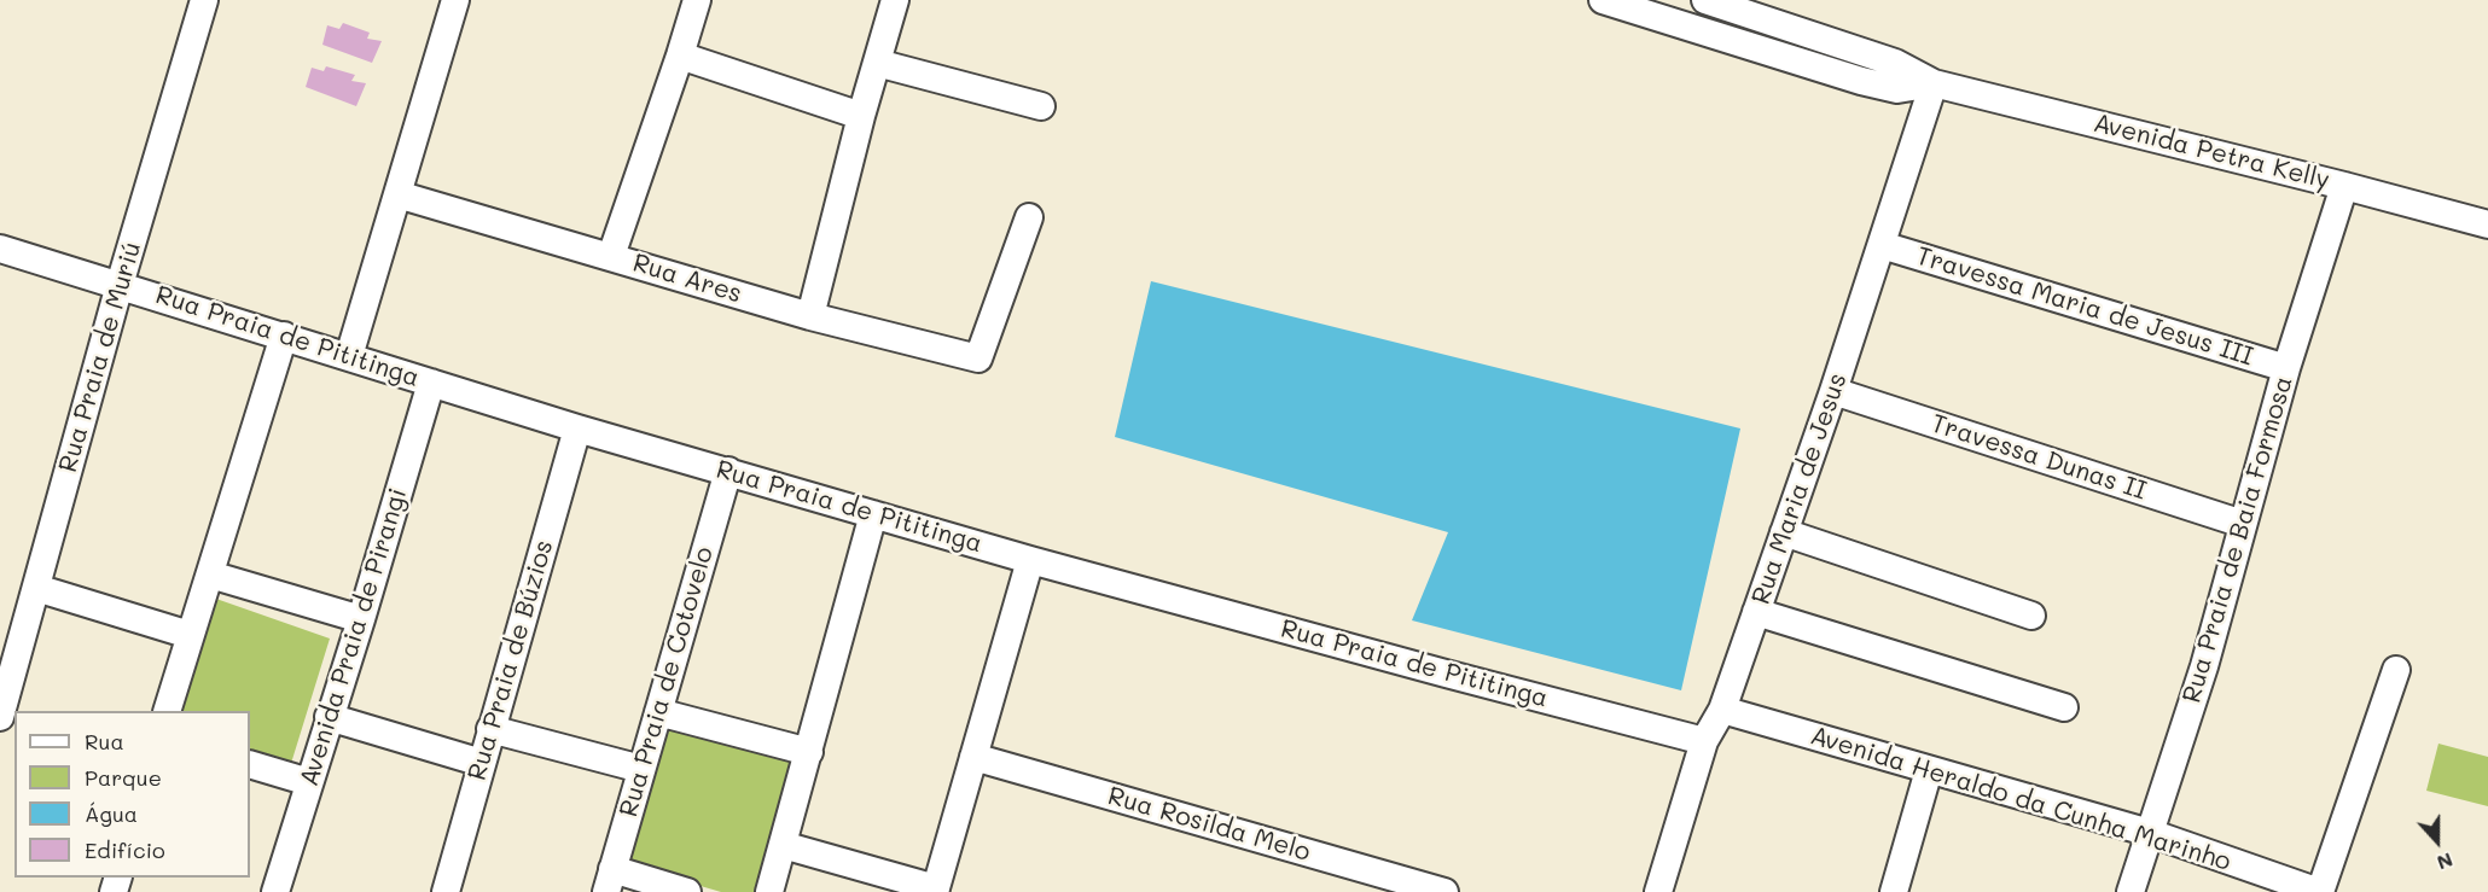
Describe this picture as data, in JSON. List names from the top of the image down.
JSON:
{
  "streets": {
    "street": [
      "Avenida Petra Kelly",
      "Rua Ares",
      "Travessa Maria de Jesus III",
      "Rua Praia de Pititinga",
      "Rua Praia de Muriú",
      "Travessa Dunas II",
      "Rua Maria de Jesus",
      "Rua Praia de Baia Formosa",
      "Avenida Praia de Pirangi",
      "Rua Praia de Búzios",
      "Rua Praia de Cotovelo",
      "Avenida Heraldo da Cunha Marinho",
      "Rua Rosilda Melo"
    ]
  },
  "crossings": [
    ["Avenida Petra Kelly", "Rua Maria de Jesus"],
    ["Avenida Petra Kelly", "Rua Praia de Baia Formosa"],
    ["Travessa Maria de Jesus III", "Rua Maria de Jesus"],
    ["Travessa Maria de Jesus III", "Rua Praia de Baia Formosa"],
    ["Rua Praia de Pititinga", "Rua Praia de Muriú"],
    ["Rua Praia de Pititinga", "Rua Maria de Jesus"],
    ["Rua Praia de Pititinga", "Avenida Praia de Pirangi"],
    ["Rua Praia de Pititinga", "Rua Praia de Búzios"],
    ["Rua Praia de Pititinga", "Rua Praia de Cotovelo"],
    ["Travessa Dunas II", "Rua Maria de Jesus"],
    ["Travessa Dunas II", "Rua Praia de Baia Formosa"],
    ["Rua Maria de Jesus", "Avenida Heraldo da Cunha Marinho"],
    ["Rua Praia de Baia Formosa", "Avenida Heraldo da Cunha Marinho"]
  ],
  "legend": [
    "Rua",
    "Parque",
    "Água",
    "Edifício"
  ],
  "north": "bottom"
}
